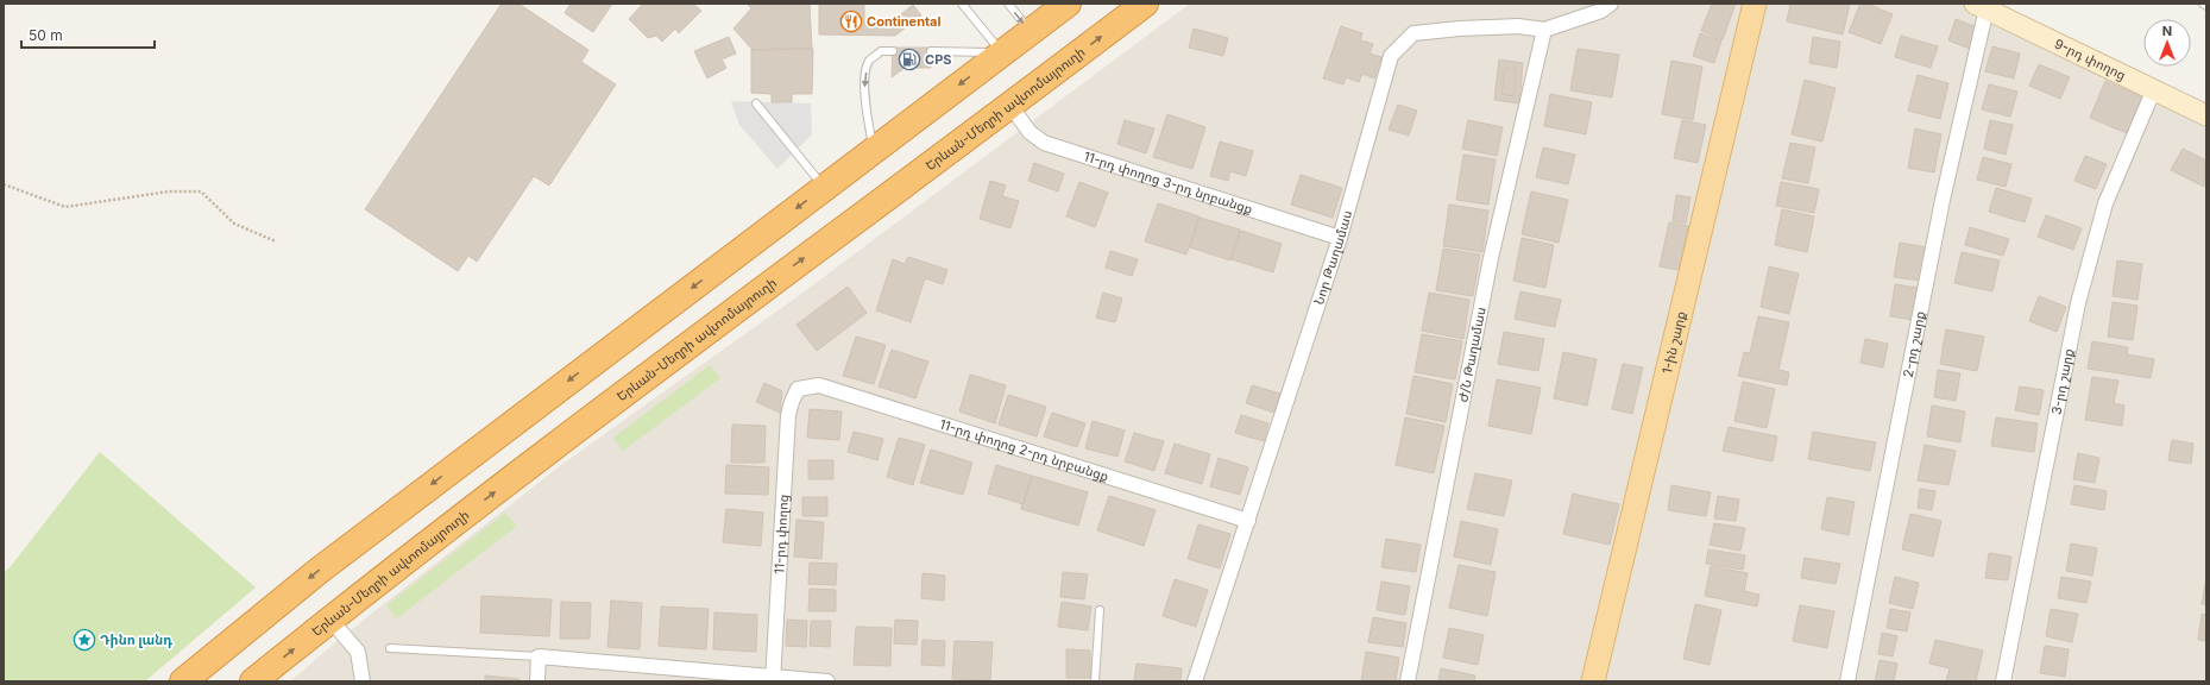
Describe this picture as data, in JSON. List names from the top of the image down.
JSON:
{
  "streets": {
    "highway": ["Երևան-Մեղրի ավտոմայրուղի"],
    "main road": ["1-ին շարք"],
    "street": [
      "9-րդ փողոց",
      "11-րդ փողոց 3-րդ նրբանցք",
      "Նոր Թաղամաս",
      "2-րդ շարք",
      "Ժ/Ն Թաղամաս",
      "3-րդ շարք",
      "11-րդ փողոց 2-րդ նրբանցք",
      "11-րդ փողոց"
    ]
  },
  "crossings": [
    ["9-րդ փողոց", "2-րդ շարք"],
    ["9-րդ փողոց", "3-րդ շարք"],
    ["Երևան-Մեղրի ավտոմայրուղի", "11-րդ փողոց 3-րդ նրբանցք"],
    ["11-րդ փողոց 3-րդ նրբանցք", "Նոր Թաղամաս"],
    ["Նոր Թաղամաս", "Ժ/Ն Թաղամաս"],
    ["Նոր Թաղամաս", "11-րդ փողոց 2-րդ նրբանցք"],
    ["11-րդ փողոց 2-րդ նրբանցք", "11-րդ փողոց"]
  ],
  "places": {
    "restaurant": ["Continental"],
    "fuel station": ["CPS"],
    "place": ["Դինո լանդ"]
  },
  "scale_bar": "50 m",
  "north": "top"
}
